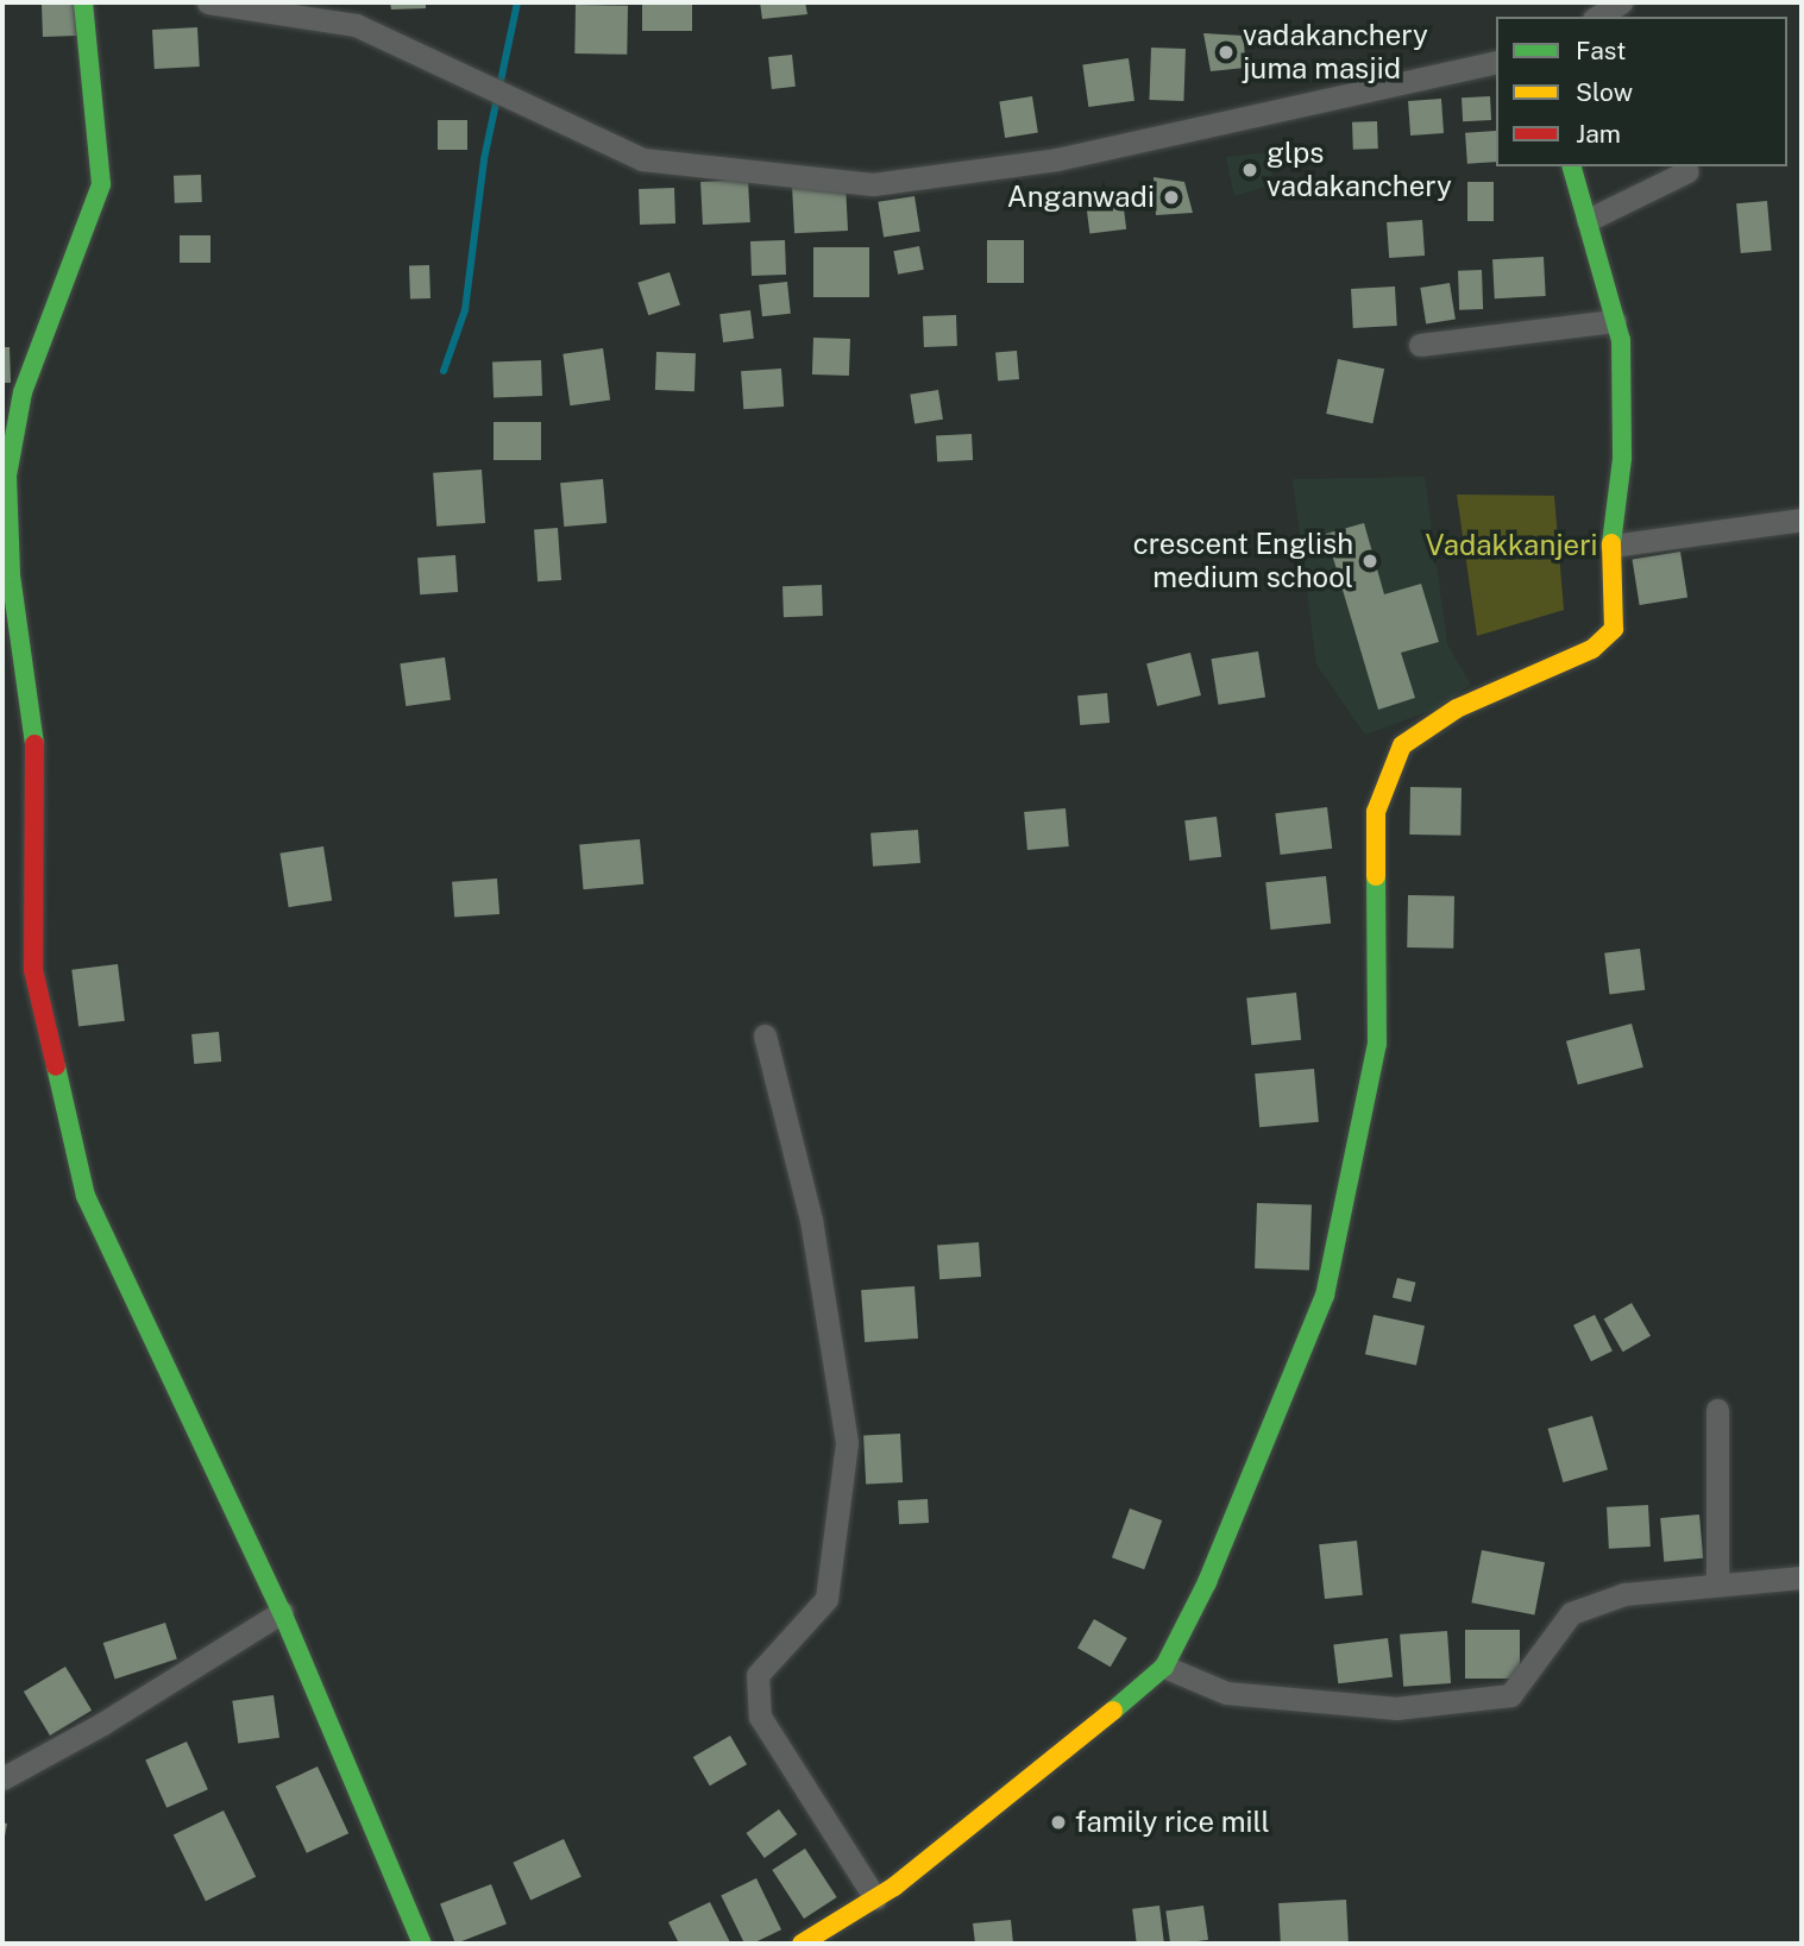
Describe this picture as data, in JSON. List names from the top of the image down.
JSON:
{
  "parks": ["Vadakkanjeri"],
  "places": [
    "vadakanchery juma masjid",
    "glps vadakanchery",
    "Anganwadi",
    "crescent English medium school",
    "family rice mill"
  ],
  "legend": ["Fast", "Slow", "Jam"]
}
